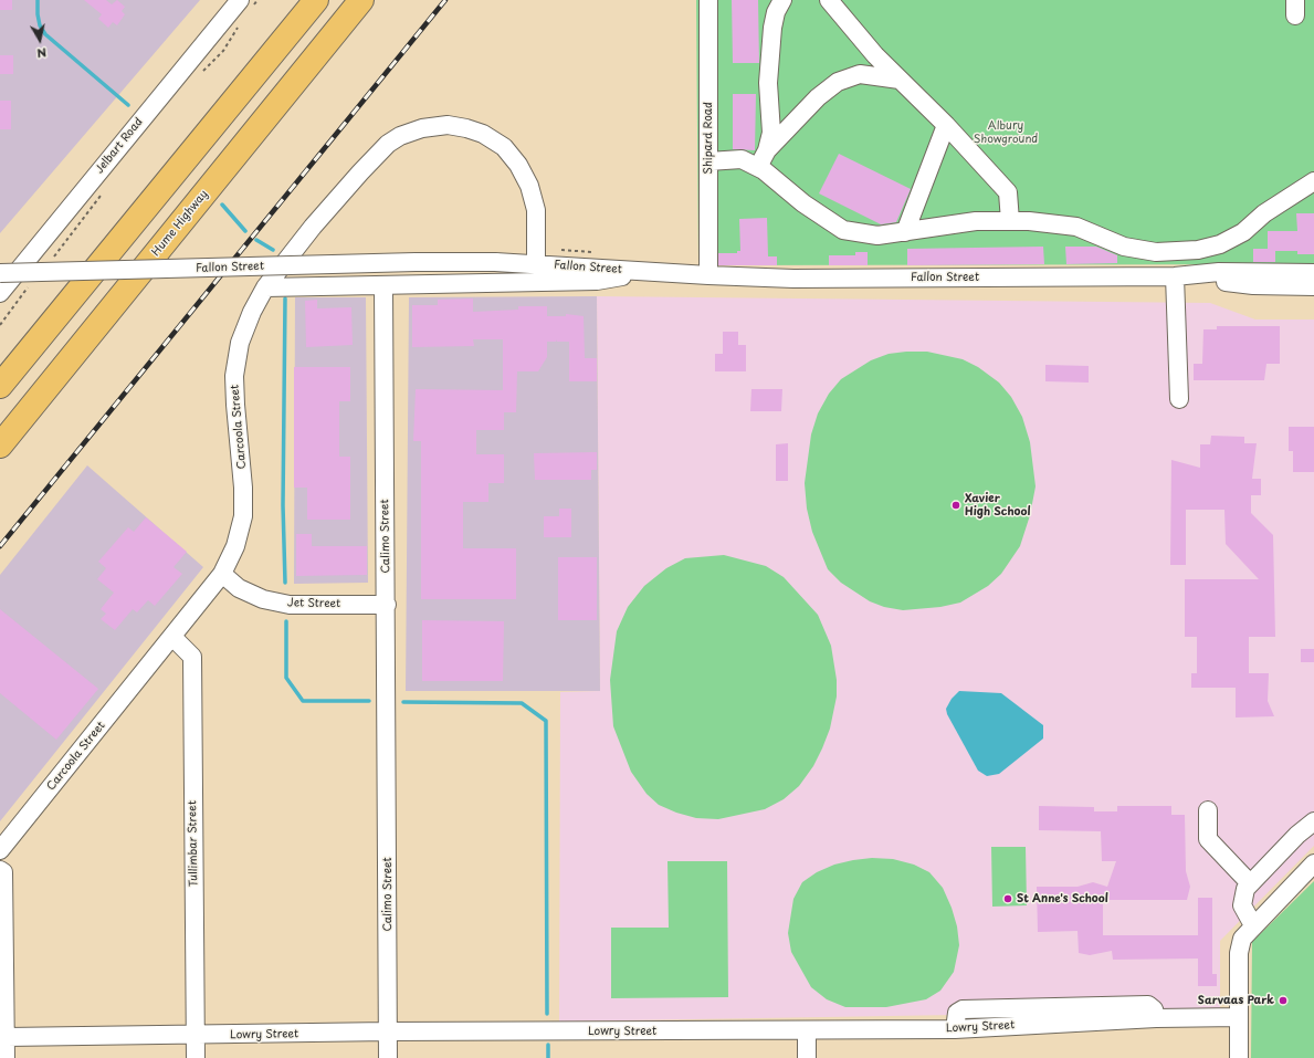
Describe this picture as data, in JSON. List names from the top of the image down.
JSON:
{
  "streets": {
    "highway": ["Hume Highway"],
    "street": [
      "Shipard Road",
      "Jelbart Road",
      "Fallon Street",
      "Carcoola Street",
      "Calimo Street",
      "Jet Street",
      "Tullimbar Street",
      "Lowry Street"
    ]
  },
  "crossings": [
    ["Shipard Road", "Fallon Street"],
    ["Fallon Street", "Carcoola Street"],
    ["Carcoola Street", "Jet Street"],
    ["Carcoola Street", "Tullimbar Street"],
    ["Calimo Street", "Jet Street"],
    ["Calimo Street", "Lowry Street"],
    ["Tullimbar Street", "Lowry Street"]
  ],
  "parks": ["Albury Showground"],
  "places": ["Xavier High School", "St Anne's School", "Sarvaas Park"],
  "north": "bottom"
}
